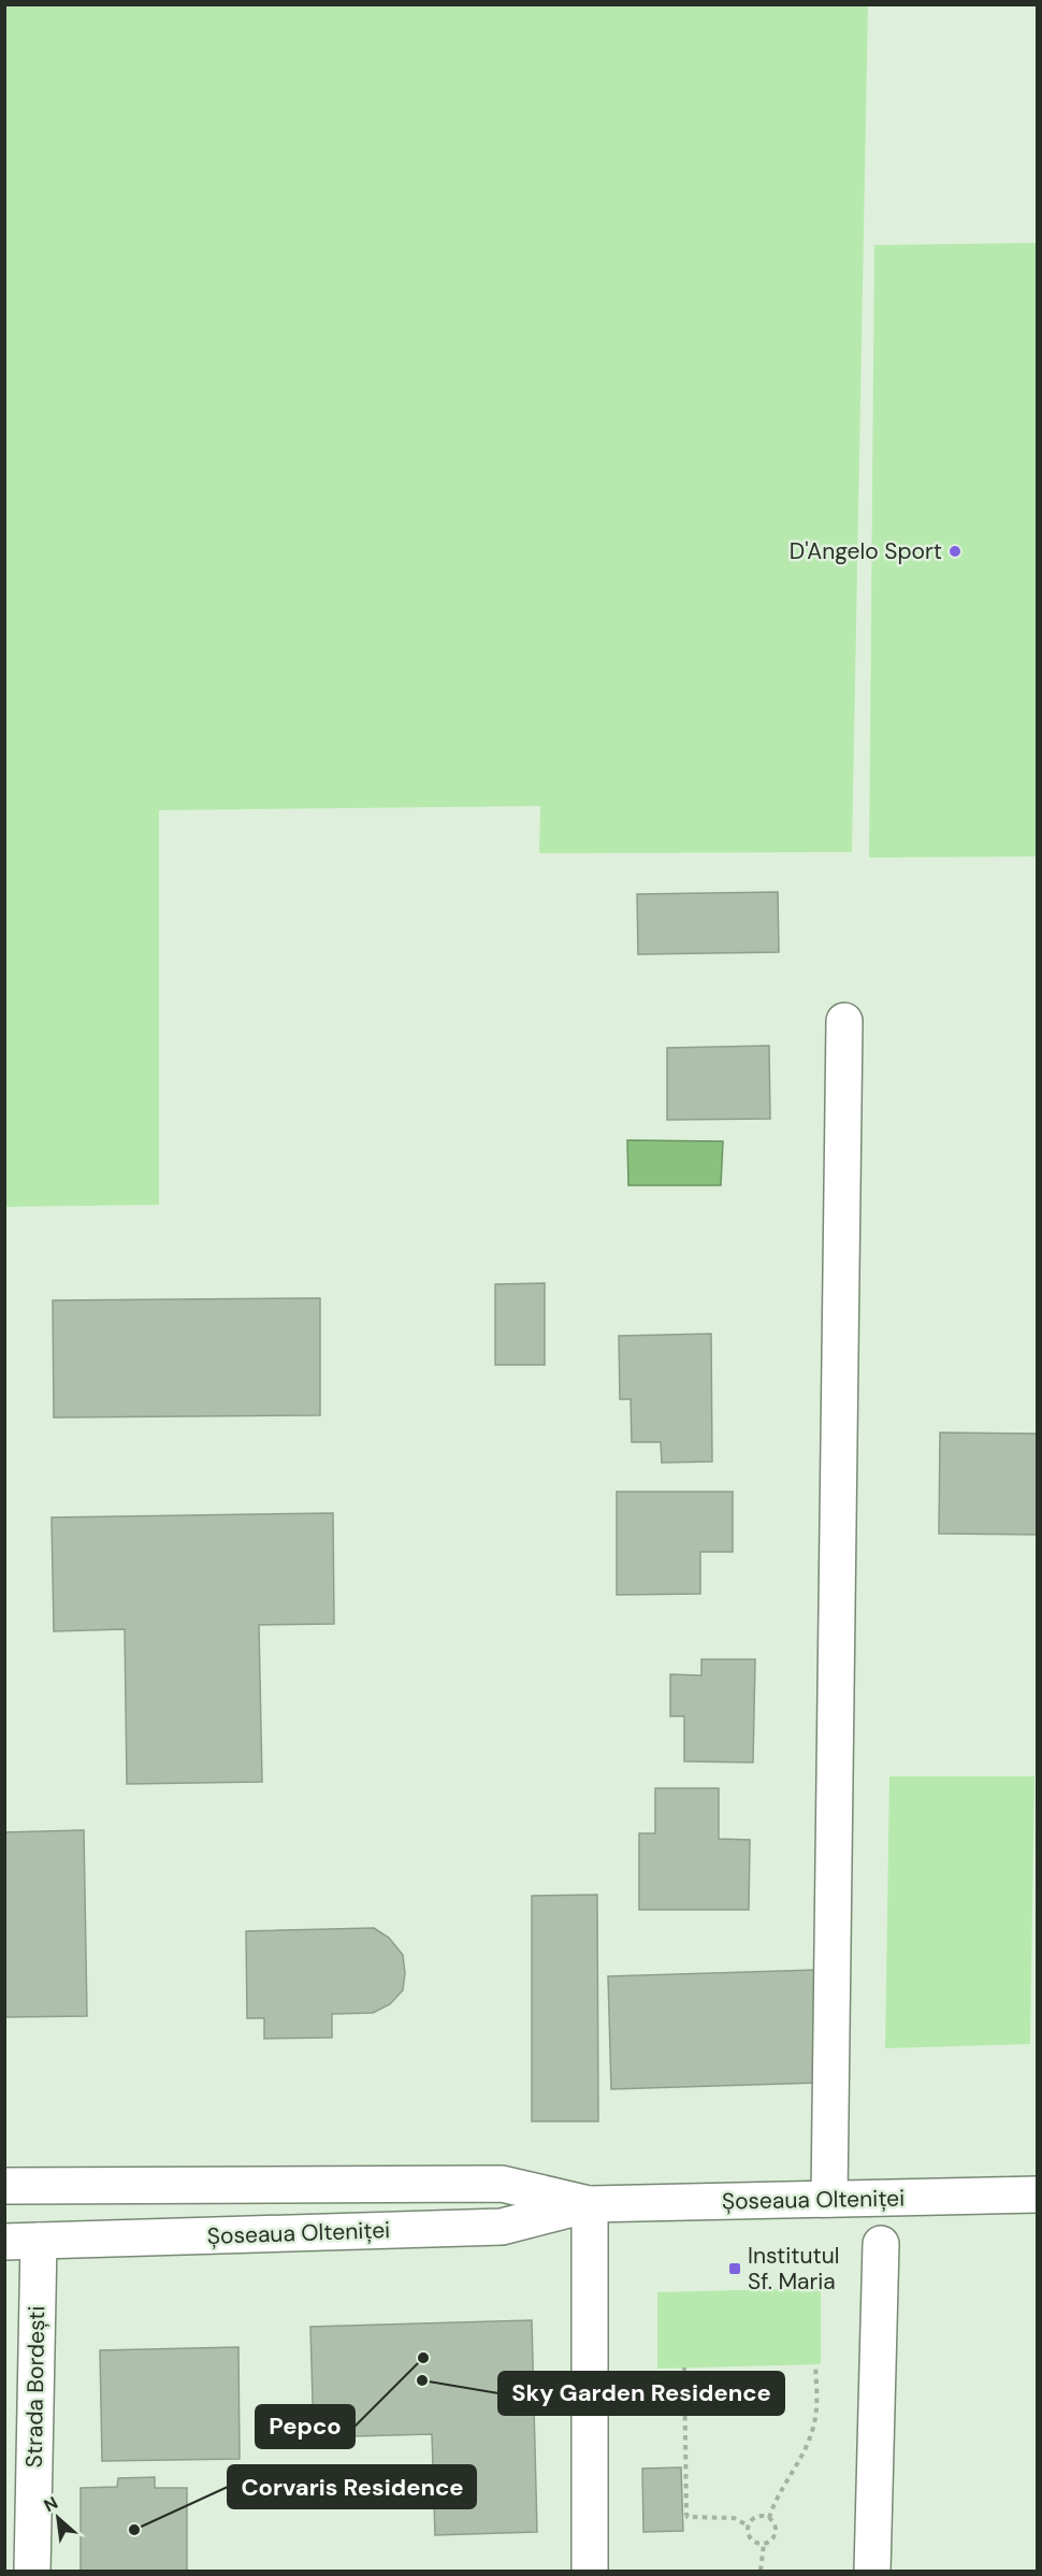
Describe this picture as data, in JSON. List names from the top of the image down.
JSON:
{
  "streets": {
    "main road": ["Șoseaua Olteniței", "Strada Bordești"]
  },
  "crossings": [
    ["Șoseaua Olteniței", "Strada Bordești"]
  ],
  "places": {
    "other": [
      "D'Angelo Sport",
      "Pepco",
      "Sky Garden Residence",
      "Corvaris Residence"
    ],
    "transit": ["Institutul Sf. Maria"]
  },
  "north": "top left"
}
